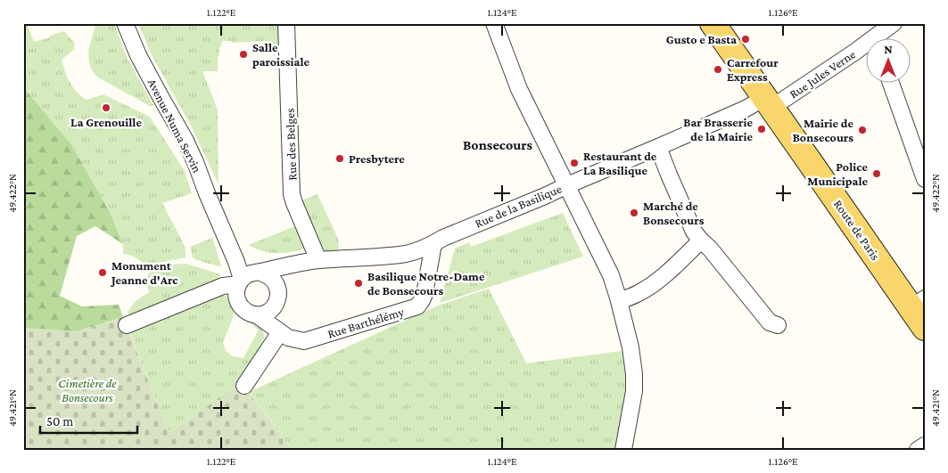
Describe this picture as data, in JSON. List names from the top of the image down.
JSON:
{
  "streets": {
    "main road": ["Route de Paris"],
    "street": [
      "Rue Jules Verne",
      "Avenue Numa Servin",
      "Rue des Belges",
      "Rue de la Basilique",
      "Rue Barthélémy"
    ]
  },
  "crossings": [
    ["Rue Jules Verne", "Rue de la Basilique"],
    ["Rue Jules Verne", "Route de Paris"],
    ["Avenue Numa Servin", "Rue de la Basilique"],
    ["Avenue Numa Servin", "Rue Barthélémy"],
    ["Rue des Belges", "Rue de la Basilique"],
    ["Rue de la Basilique", "Route de Paris"],
    ["Rue de la Basilique", "Rue Barthélémy"]
  ],
  "districts": ["Bonsecours"],
  "parks": ["Cimetière de Bonsecours"],
  "places": [
    "Gusto e Basta",
    "Salle paroissiale",
    "Carrefour Express",
    "La Grenouille",
    "Bar Brasserie de la Mairie",
    "Mairie de Bonsecours",
    "Presbytere",
    "Restaurant de La Basilique",
    "Police Municipale",
    "Marché de Bonsecours",
    "Monument Jeanne d'Arc",
    "Basilique Notre-Dame de Bonsecours"
  ],
  "scale_bar": "50 m",
  "north": "top",
  "coordinates": [
    "1.122°E",
    "1.124°E",
    "1.126°E",
    "49.422°N",
    "49.421°N"
  ]
}
